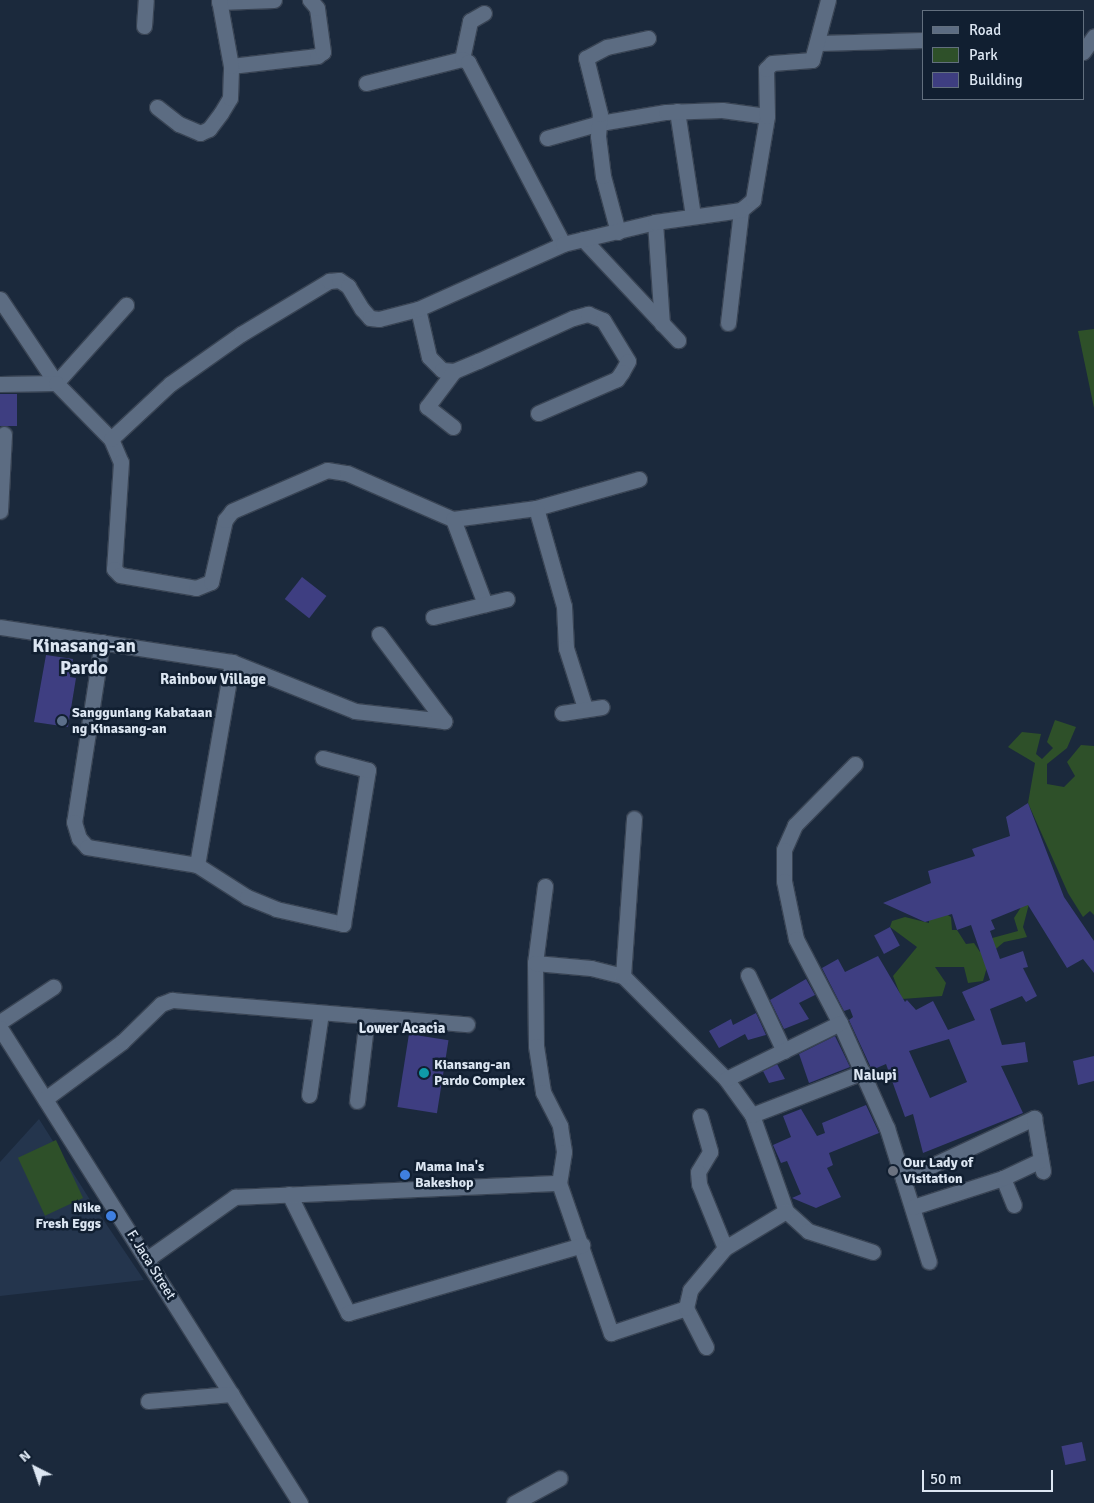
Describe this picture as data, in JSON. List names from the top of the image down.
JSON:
{
  "streets": {
    "street": ["F. Jaca Street"]
  },
  "districts": [
    "Kinasang-an Pardo",
    "Rainbow Village",
    "Lower Acacia",
    "Nalupi"
  ],
  "places": [
    "Sangguniang Kabataan ng Kinasang-an",
    "Kiansang-an Pardo Complex",
    "Our Lady of Visitation",
    "Mama Ina's Bakeshop",
    "Nike Fresh Eggs"
  ],
  "legend": ["Road", "Park", "Building"],
  "scale_bar": "50 m",
  "north": "top left"
}
